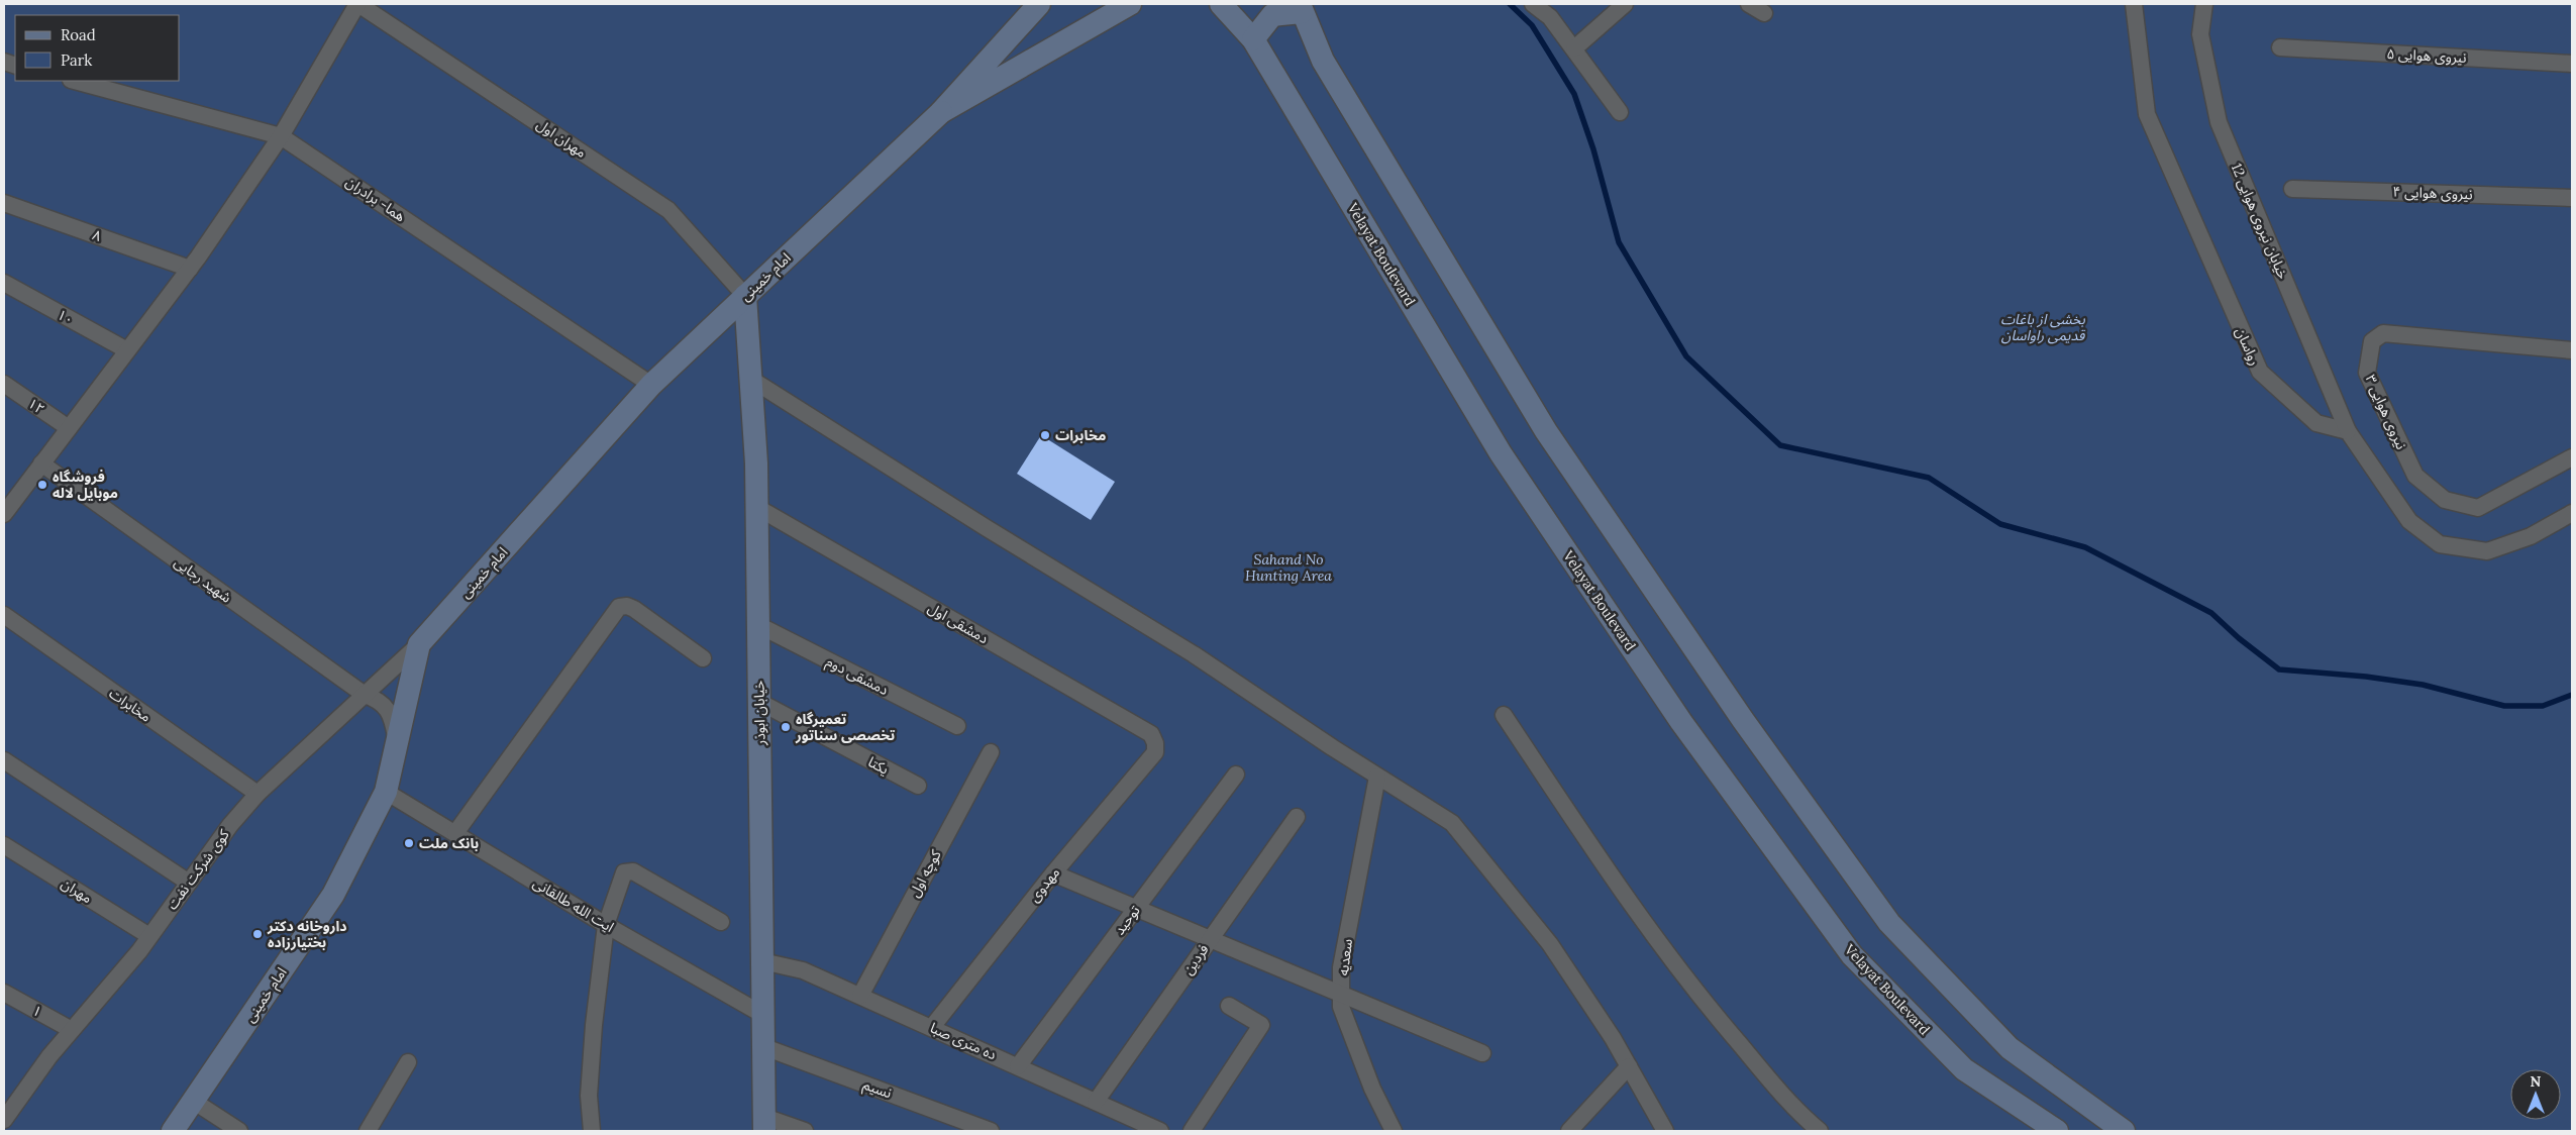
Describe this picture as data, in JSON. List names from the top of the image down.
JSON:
{
  "streets": {
    "main road": ["Velayat Boulevard", "امام خمینی", "خیابان ابوذر"],
    "street": [
      "نیروی هوایی ۵",
      "مهران اول",
      "نیروی هوایی ۴",
      "هما- برادران",
      "خیابان نیروی هوایی 12",
      "۸",
      "۱۰",
      "رواسان",
      "۱۲",
      "نیروی هوایی ۳",
      "شهید رجایی",
      "دمشقی اول",
      "دمشقی دوم",
      "مخابرات",
      "یکتا",
      "کوی شرکت نفت",
      "کوچه اول",
      "مهدوی",
      "مهران",
      "ایت الله طالقانی",
      "توحید",
      "سعدیه",
      "فردین",
      "۱",
      "ده متری صبا",
      "نسیم"
    ]
  },
  "crossings": [
    ["مهران اول", "امام خمینی"],
    ["مهران اول", "خیابان ابوذر"],
    ["هما- برادران", "امام خمینی"],
    ["خیابان نیروی هوایی 12", "رواسان"],
    ["امام خمینی", "شهید رجایی"],
    ["امام خمینی", "خیابان ابوذر"],
    ["امام خمینی", "کوی شرکت نفت"],
    ["امام خمینی", "ایت الله طالقانی"],
    ["شهید رجایی", "کوی شرکت نفت"],
    ["دمشقی اول", "خیابان ابوذر"],
    ["دمشقی اول", "مهدوی"],
    ["دمشقی دوم", "خیابان ابوذر"],
    ["مخابرات", "کوی شرکت نفت"],
    ["خیابان ابوذر", "یکتا"],
    ["خیابان ابوذر", "ایت الله طالقانی"],
    ["خیابان ابوذر", "ده متری صبا"],
    ["خیابان ابوذر", "نسیم"],
    ["کوی شرکت نفت", "مهران"],
    ["کوی شرکت نفت", "۱"],
    ["کوچه اول", "ده متری صبا"],
    ["مهدوی", "ده متری صبا"],
    ["توحید", "ده متری صبا"],
    ["فردین", "ده متری صبا"]
  ],
  "parks": ["بخشی از باغات قدیمی راواسان", "Sahand No Hunting Area"],
  "places": [
    "مخابرات",
    "فروشگاه‌ موبایل‌ لاله‌",
    "تعمیرگاه تخصصی سناتور",
    "بانک ملت",
    "داروخانه دکتر بختیارزاده"
  ],
  "legend": ["Road", "Park"],
  "north": "top"
}
